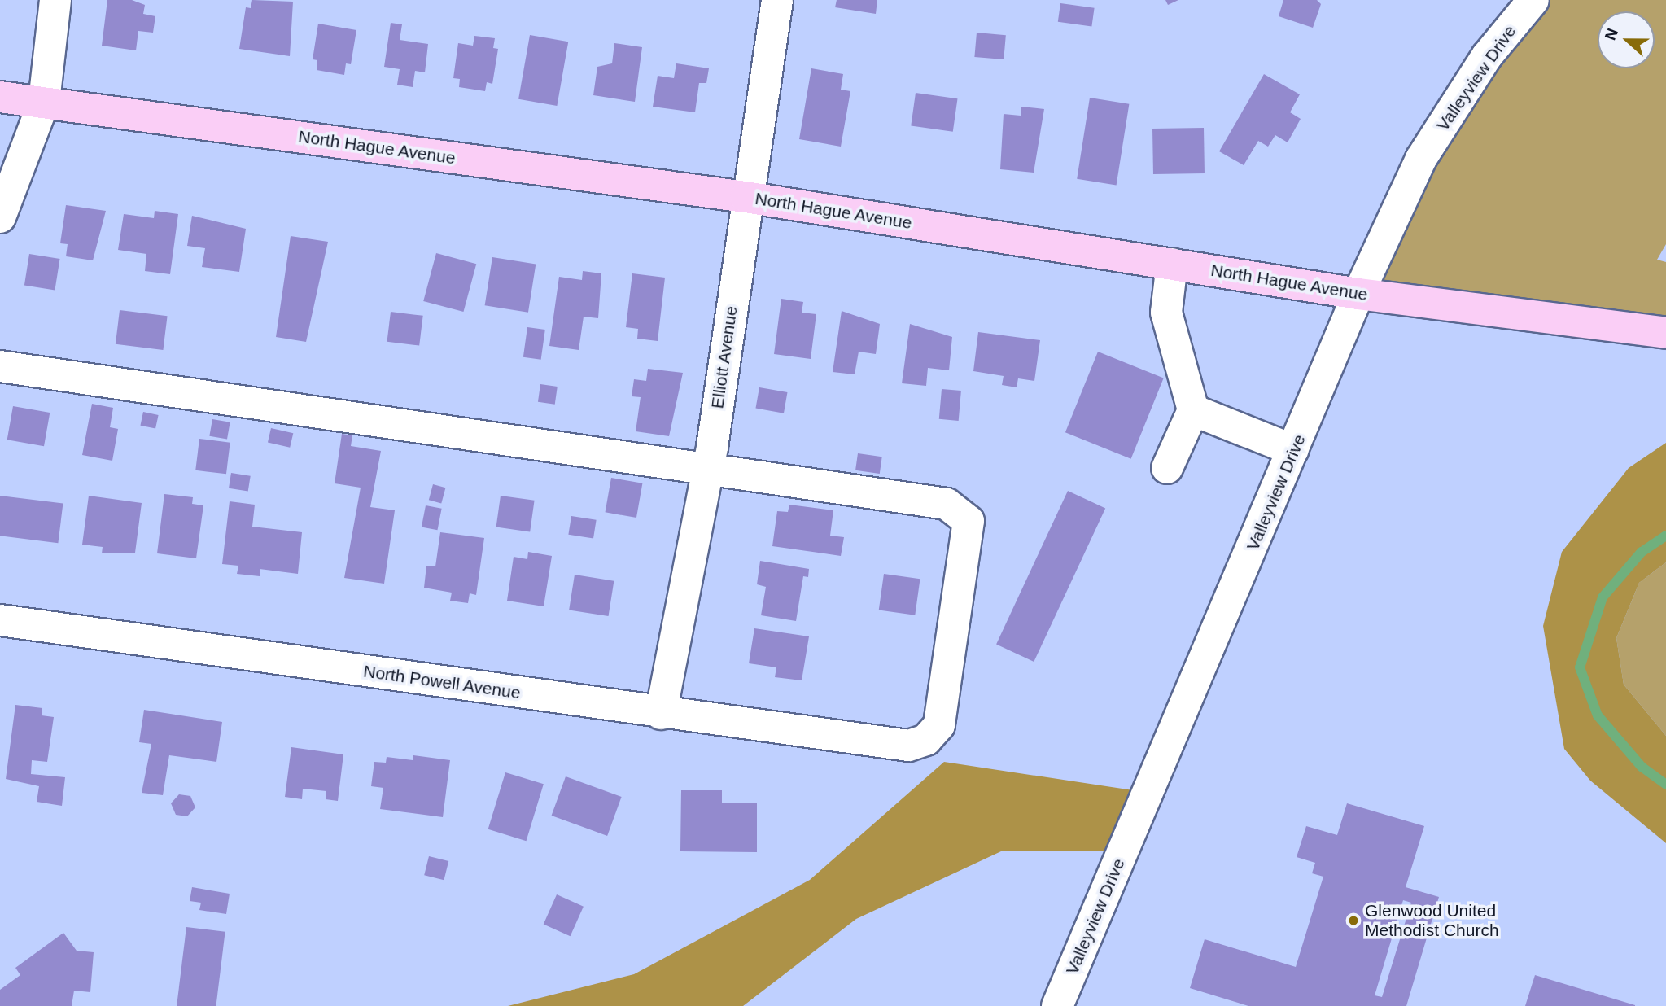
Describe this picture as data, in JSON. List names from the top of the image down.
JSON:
{
  "streets": {
    "main road": ["North Hague Avenue"],
    "street": ["Valleyview Drive", "Elliott Avenue", "North Powell Avenue"]
  },
  "crossings": [
    ["Valleyview Drive", "North Hague Avenue"],
    ["North Hague Avenue", "Elliott Avenue"],
    ["Elliott Avenue", "North Powell Avenue"]
  ],
  "places": ["Glenwood United Methodist Church"],
  "north": "left"
}
